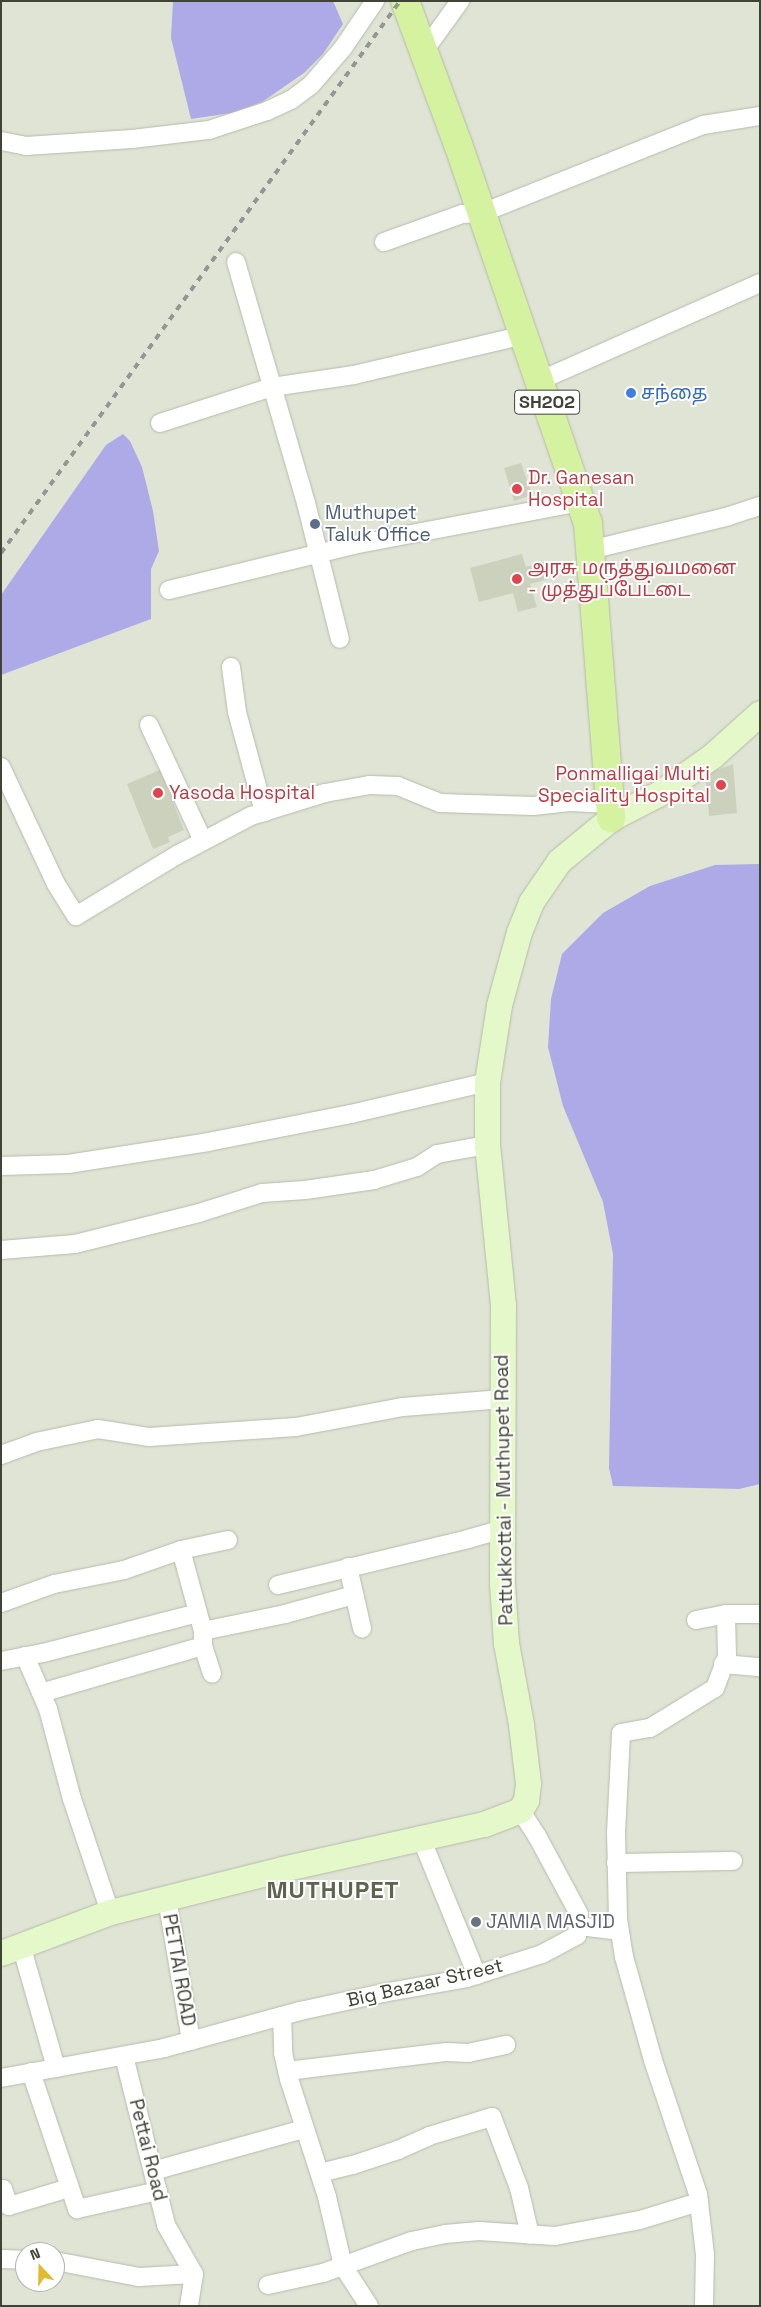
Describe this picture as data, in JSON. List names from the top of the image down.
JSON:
{
  "streets": {
    "main road": ["SH202", "Pattukkottai - Muthupet Road"],
    "street": ["PETTAI ROAD", "Big Bazaar Street", "Pettai Road"]
  },
  "crossings": [
    ["SH202", "Pattukkottai - Muthupet Road"],
    ["PETTAI ROAD", "Big Bazaar Street"],
    ["PETTAI ROAD", "Pettai Road"],
    ["Big Bazaar Street", "Pettai Road"]
  ],
  "districts": ["MUTHUPET"],
  "places": [
    "சந்தை",
    "Dr. Ganesan Hospital",
    "Muthupet Taluk Office",
    "அரசு மருத்துவமனை - முத்துப்பேட்டை",
    "Ponmalligai Multi Speciality Hospital",
    "Yasoda Hospital",
    "JAMIA MASJID"
  ],
  "north": "top"
}
